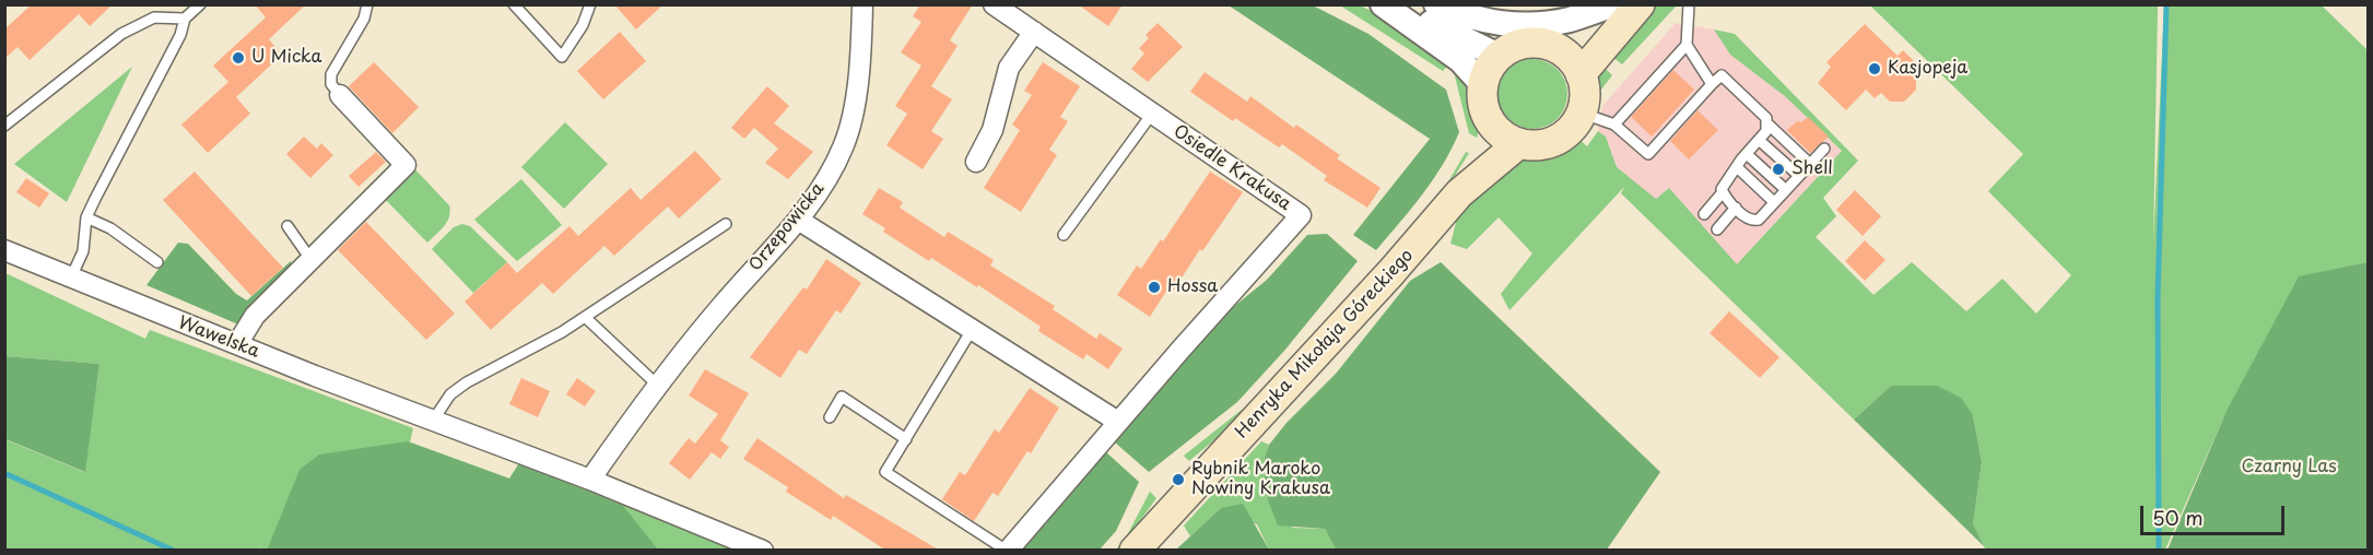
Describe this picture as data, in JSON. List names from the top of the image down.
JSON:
{
  "streets": {
    "main road": ["Henryka Mikołaja Góreckiego"],
    "street": ["Osiedle Krakusa", "Orzepowicka", "Wawelska"]
  },
  "parks": ["Czarny Las"],
  "places": [
    "U Micka",
    "Kasjopeja",
    "Shell",
    "Hossa",
    "Rybnik Maroko Nowiny Krakusa"
  ],
  "scale_bar": "50 m"
}
